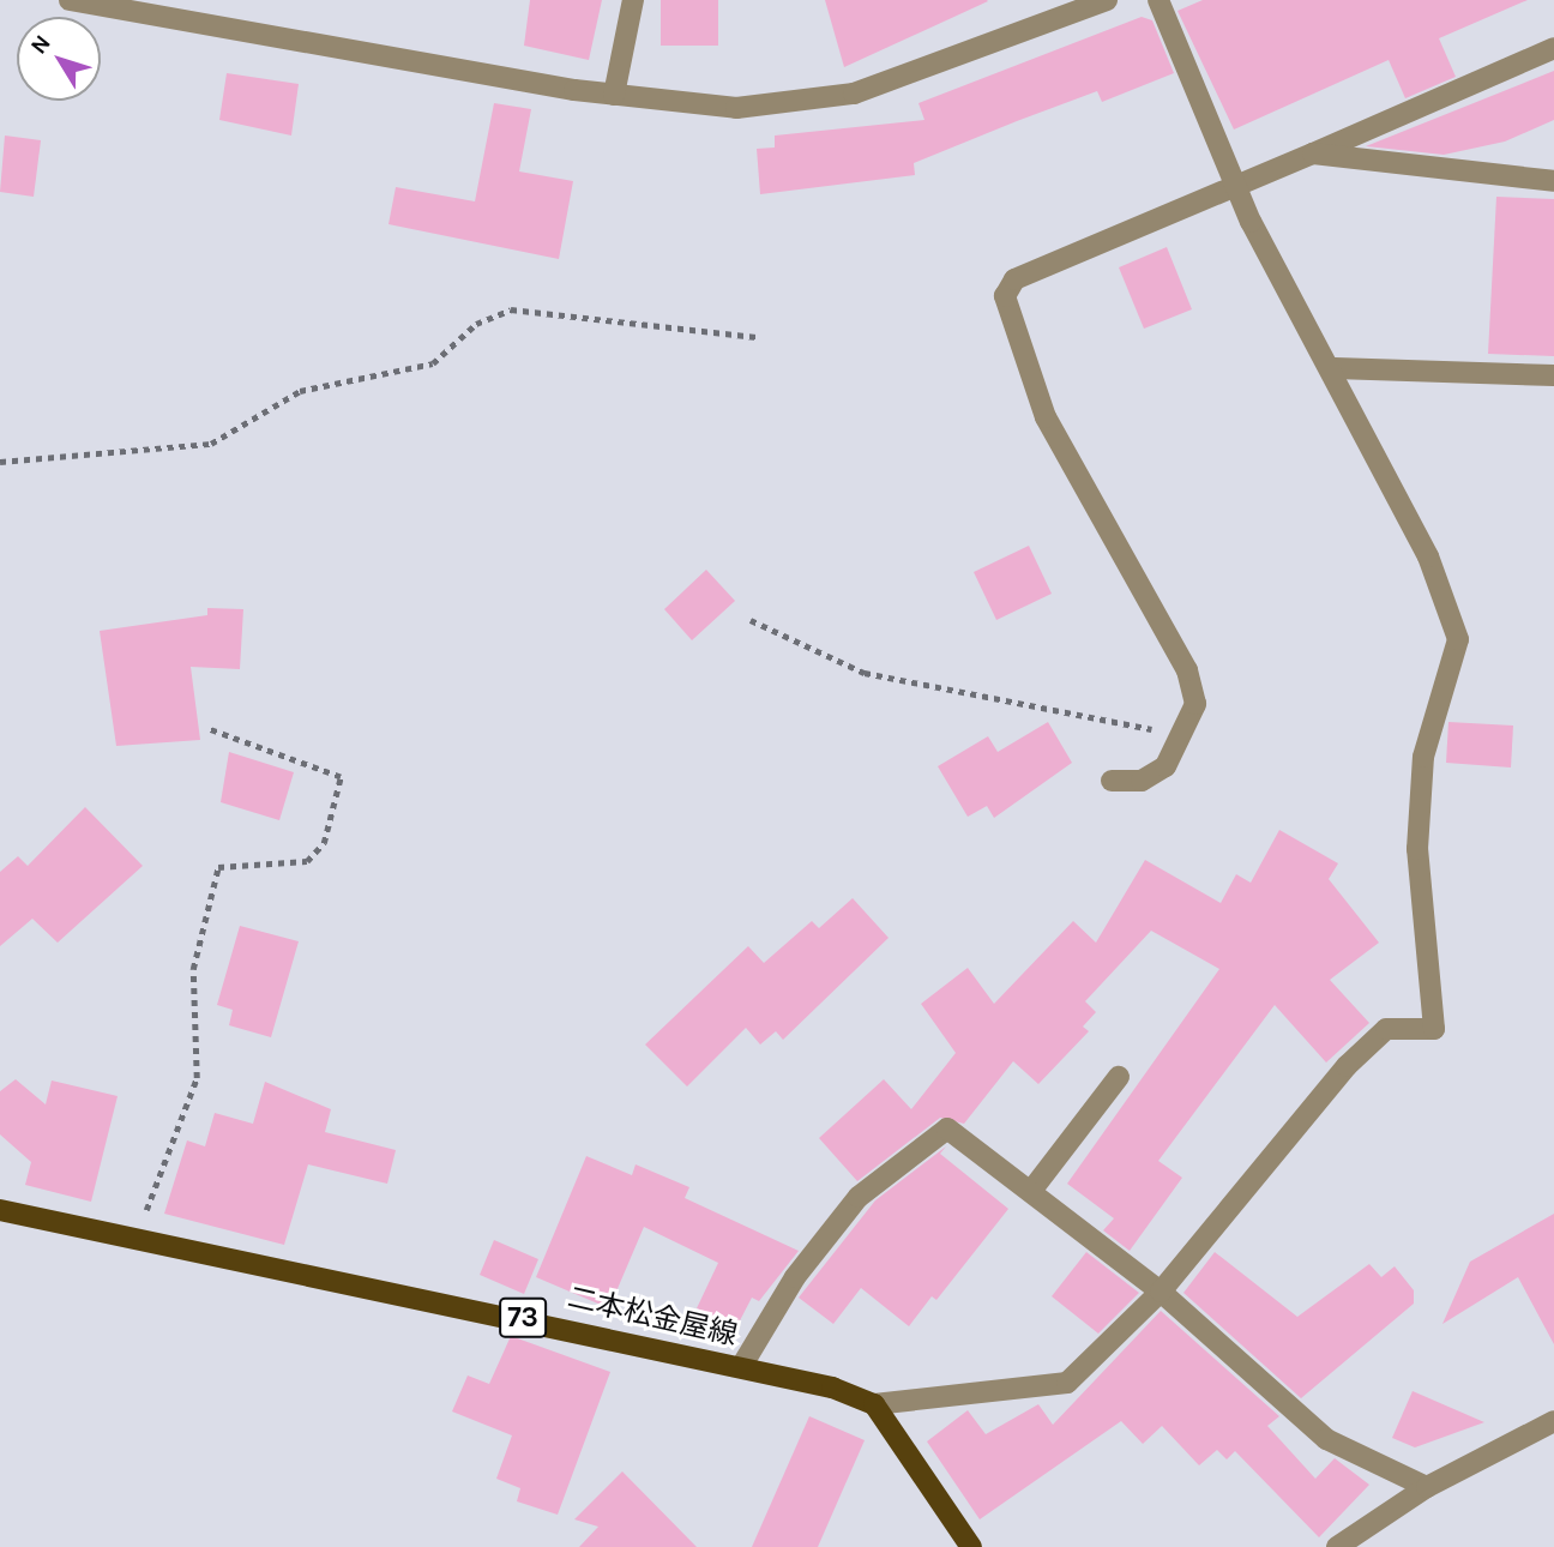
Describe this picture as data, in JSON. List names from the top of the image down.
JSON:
{
  "streets": {
    "main road": ["二本松金屋線", "73"]
  },
  "north": "top left"
}
